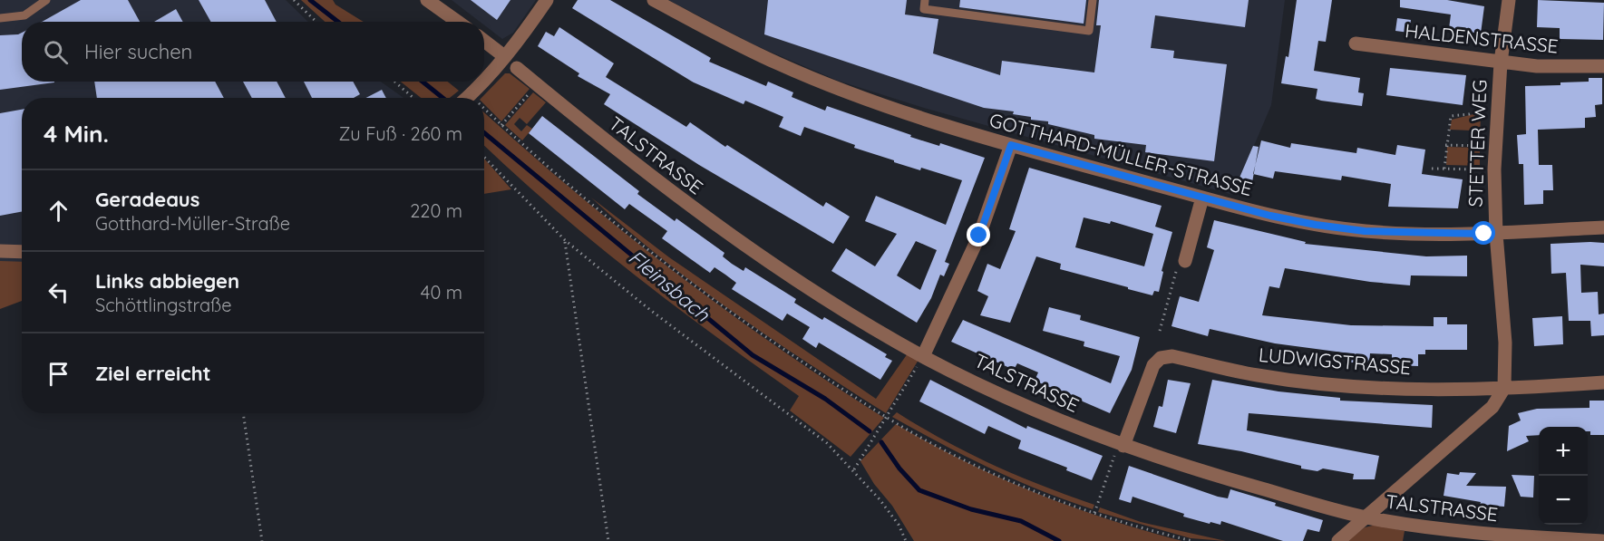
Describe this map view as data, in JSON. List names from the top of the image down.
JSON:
{
  "streets": {
    "street": [
      "HALDENSTRASSE",
      "STETTER WEG",
      "GOTTHARD-MÜLLER-STRASSE",
      "TALSTRASSE",
      "LUDWIGSTRASSE"
    ]
  },
  "crossings": [
    ["HALDENSTRASSE", "STETTER WEG"],
    ["STETTER WEG", "GOTTHARD-MÜLLER-STRASSE"],
    ["STETTER WEG", "LUDWIGSTRASSE"],
    ["TALSTRASSE", "LUDWIGSTRASSE"]
  ],
  "water": ["Fleinsbach"],
  "page": {
    "search": "Hier suchen",
    "heading": ["4 Min.", "Zu Fuß · 260 m"],
    "list": [
      ["Geradeaus", "Gotthard-Müller-Straße", "220 m"],
      ["Links abbiegen", "Schöttlingstraße", "40 m"],
      "Ziel erreicht"
    ],
    "map_buttons": ["+", "−"]
  }
}
